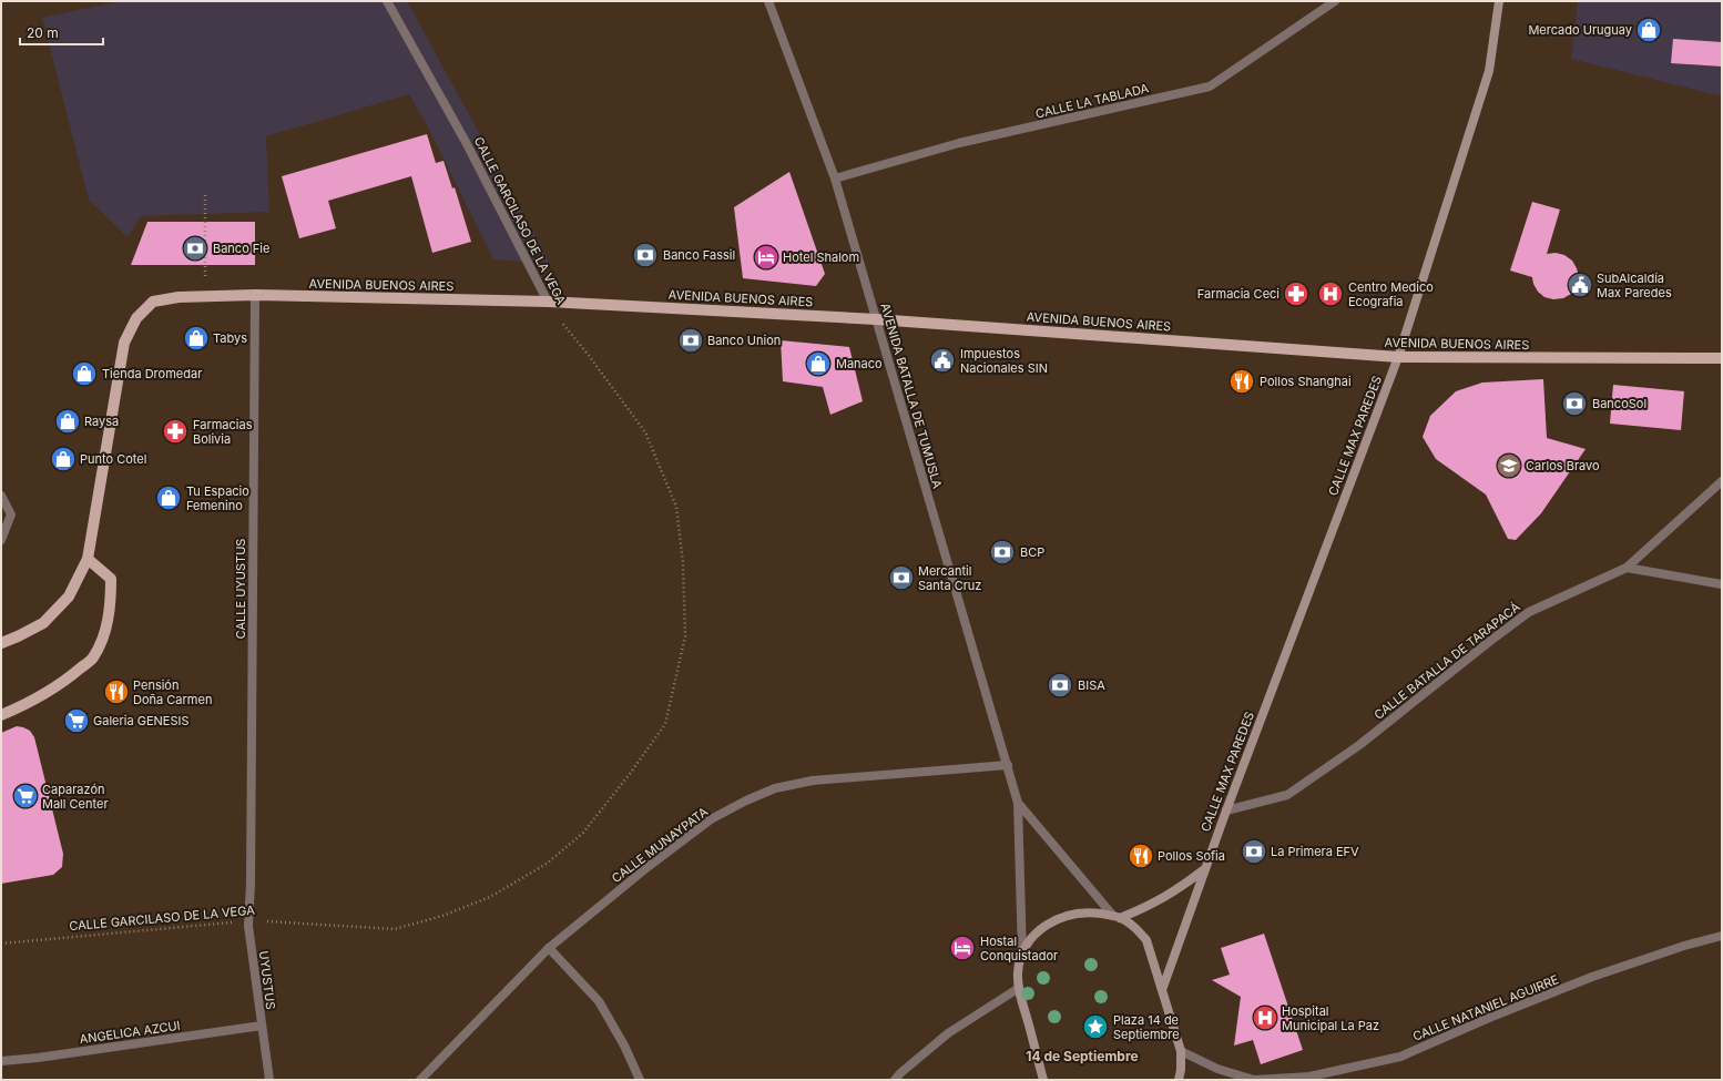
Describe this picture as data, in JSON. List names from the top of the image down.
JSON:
{
  "streets": {
    "main road": ["AVENIDA BUENOS AIRES", "CALLE MAX PAREDES"],
    "street": [
      "CALLE LA TABLADA",
      "CALLE GARCILASO DE LA VEGA",
      "AVENIDA BATALLA DE TUMUSLA",
      "CALLE UYUSTUS",
      "CALLE BATALLA DE TARAPACÁ",
      "CALLE MUNAYPATA",
      "UYUSTUS",
      "CALLE NATANIEL AGUIRRE",
      "ANGELICA AZCUI"
    ]
  },
  "crossings": [
    ["CALLE LA TABLADA", "AVENIDA BATALLA DE TUMUSLA"],
    ["CALLE GARCILASO DE LA VEGA", "AVENIDA BUENOS AIRES"],
    ["AVENIDA BUENOS AIRES", "AVENIDA BATALLA DE TUMUSLA"],
    ["AVENIDA BUENOS AIRES", "CALLE MAX PAREDES"],
    ["AVENIDA BUENOS AIRES", "CALLE UYUSTUS"],
    ["AVENIDA BATALLA DE TUMUSLA", "CALLE MUNAYPATA"],
    ["CALLE MAX PAREDES", "CALLE BATALLA DE TARAPACÁ"],
    ["CALLE UYUSTUS", "UYUSTUS"],
    ["UYUSTUS", "ANGELICA AZCUI"]
  ],
  "districts": ["14 de Septiembre"],
  "places": {
    "shop": [
      "Mercado Uruguay",
      "Tabys",
      "Manaco",
      "Tienda Dromedar",
      "Raysa",
      "Punto Cotel",
      "Tu Espacio Femenino"
    ],
    "bank": [
      "Banco Fie",
      "Banco Fassil",
      "Banco Union",
      "BancoSol",
      "BCP",
      "Mercantil Santa Cruz",
      "BISA",
      "La Primera EFV"
    ],
    "hotel": ["Hotel Shalom", "Hostal Conquistador"],
    "public building": ["SubAlcaldía Max Paredes", "Impuestos Nacionales SIN"],
    "pharmacy": ["Farmacia Ceci", "Farmacias Bolivia"],
    "hospital": ["Centro Medico Ecografia", "Hospital Municipal La Paz"],
    "restaurant": ["Pollos Shanghai", "Pensión Doña Carmen", "Pollos Sofia"],
    "school or university": ["Carlos Bravo"],
    "supermarket": ["Galeria GENESIS", "Caparazón Mall Center"],
    "place": ["Plaza 14 de Septiembre"]
  },
  "scale_bar": "20 m"
}
